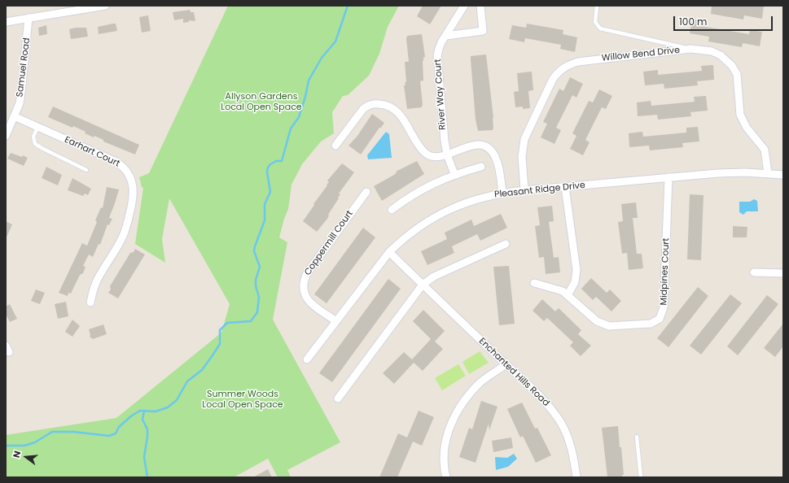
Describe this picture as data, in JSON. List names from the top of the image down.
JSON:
{
  "streets": {
    "street": [
      "Willow Bend Drive",
      "Samuel Road",
      "River Way Court",
      "Earhart Court",
      "Pleasant Ridge Drive",
      "Coppermill Court",
      "Midpines Court",
      "Enchanted Hills Road"
    ]
  },
  "crossings": [
    ["Willow Bend Drive", "Pleasant Ridge Drive"],
    ["Samuel Road", "Earhart Court"],
    ["Pleasant Ridge Drive", "Coppermill Court"],
    ["Pleasant Ridge Drive", "Midpines Court"],
    ["Pleasant Ridge Drive", "Enchanted Hills Road"]
  ],
  "parks": ["Allyson Gardens Local Open Space", "Summer Woods Local Open Space"],
  "scale_bar": "100 m",
  "north": "left"
}
